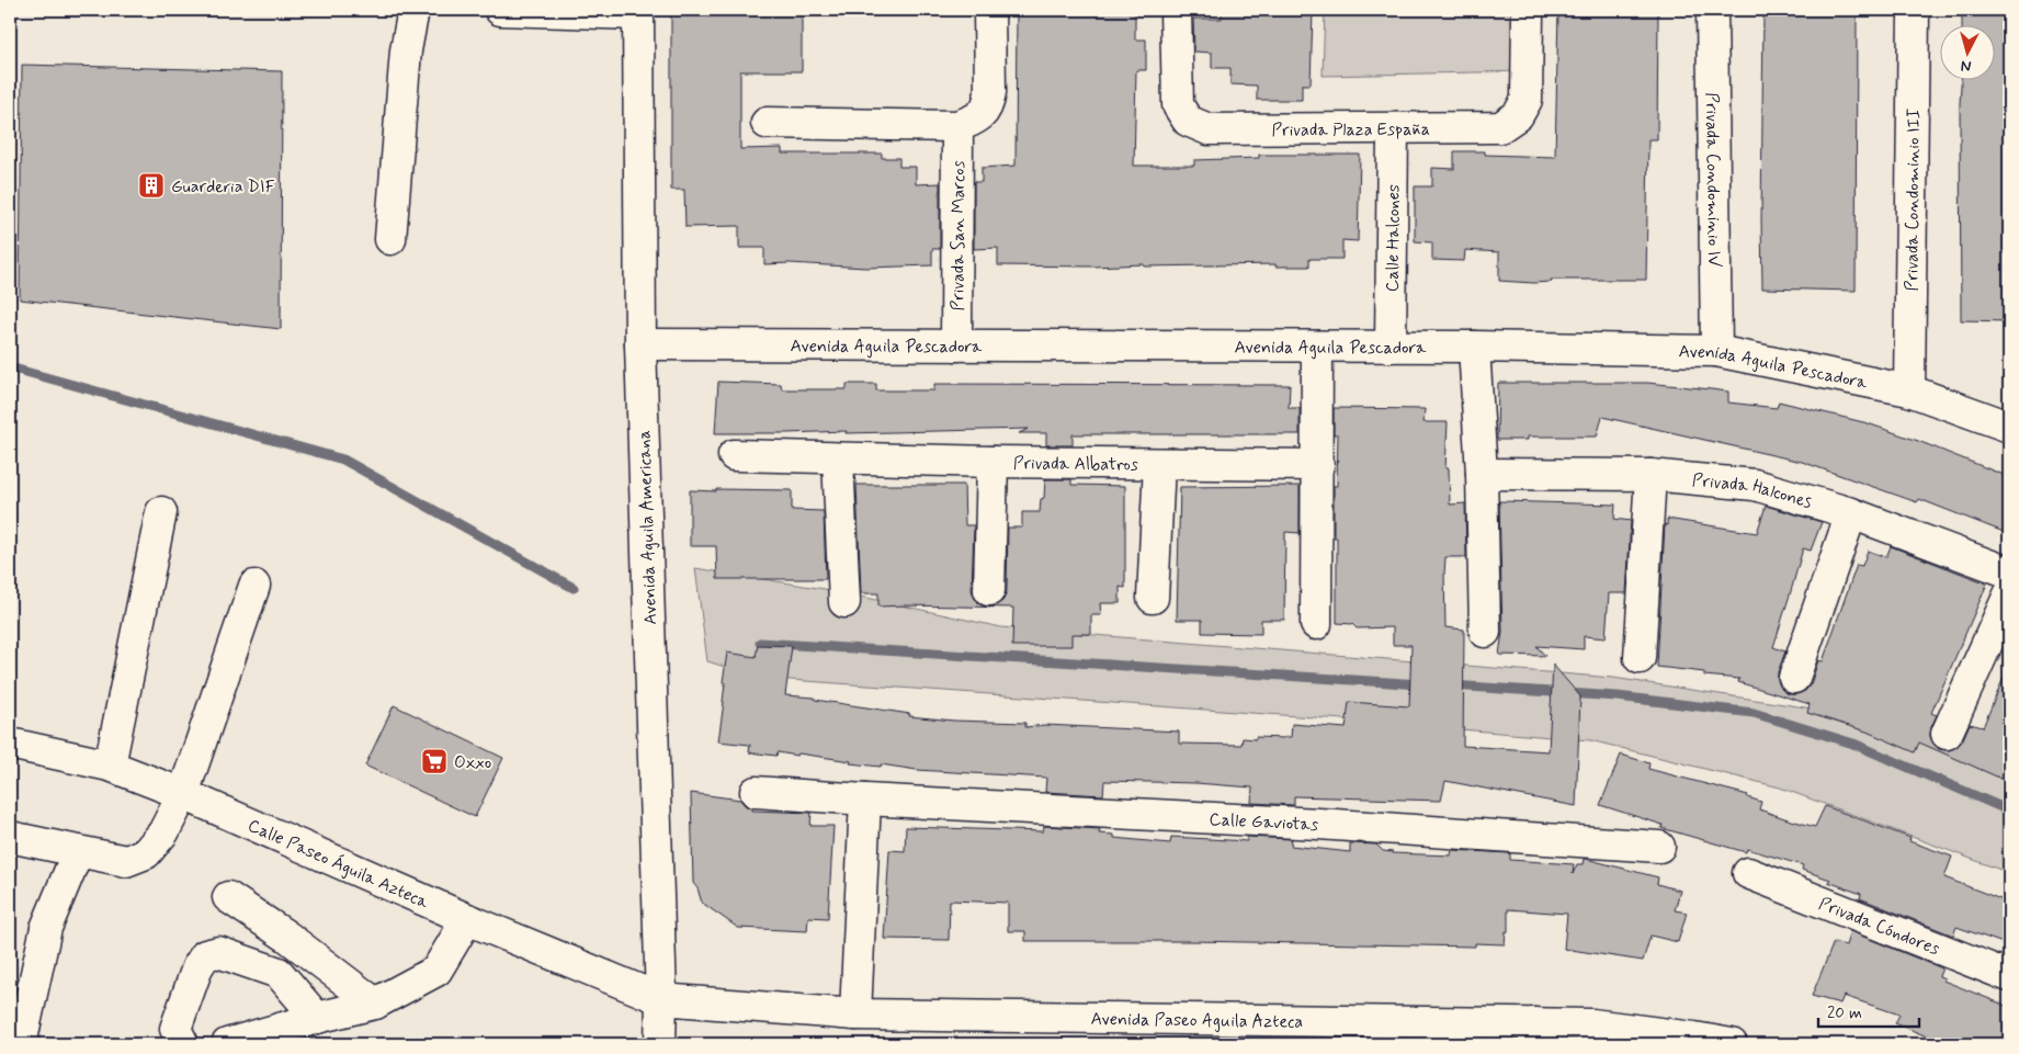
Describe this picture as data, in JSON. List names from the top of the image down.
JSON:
{
  "streets": {
    "street": [
      "Privada Plaza España",
      "Privada Condominio IV",
      "Privada Condominio III",
      "Privada San Marcos",
      "Calle Halcones",
      "Avenida Aguila Pescadora",
      "Privada Albatros",
      "Privada Halcones",
      "Avenida Aguila Americana",
      "Calle Gaviotas",
      "Calle Paseo Águila Azteca",
      "Privada Cóndores",
      "Avenida Paseo Aguila Azteca"
    ]
  },
  "crossings": [
    ["Privada Plaza España", "Calle Halcones"],
    ["Privada Condominio IV", "Avenida Aguila Pescadora"],
    ["Privada Condominio III", "Avenida Aguila Pescadora"],
    ["Privada San Marcos", "Avenida Aguila Pescadora"],
    ["Calle Halcones", "Avenida Aguila Pescadora"],
    ["Avenida Aguila Pescadora", "Avenida Aguila Americana"],
    ["Avenida Aguila Americana", "Calle Paseo Águila Azteca"],
    ["Avenida Aguila Americana", "Avenida Paseo Aguila Azteca"],
    ["Calle Paseo Águila Azteca", "Avenida Paseo Aguila Azteca"]
  ],
  "places": {
    "building": ["Guarderia DIF"],
    "supermarket": ["Oxxo"]
  },
  "scale_bar": "20 m",
  "north": "bottom"
}
